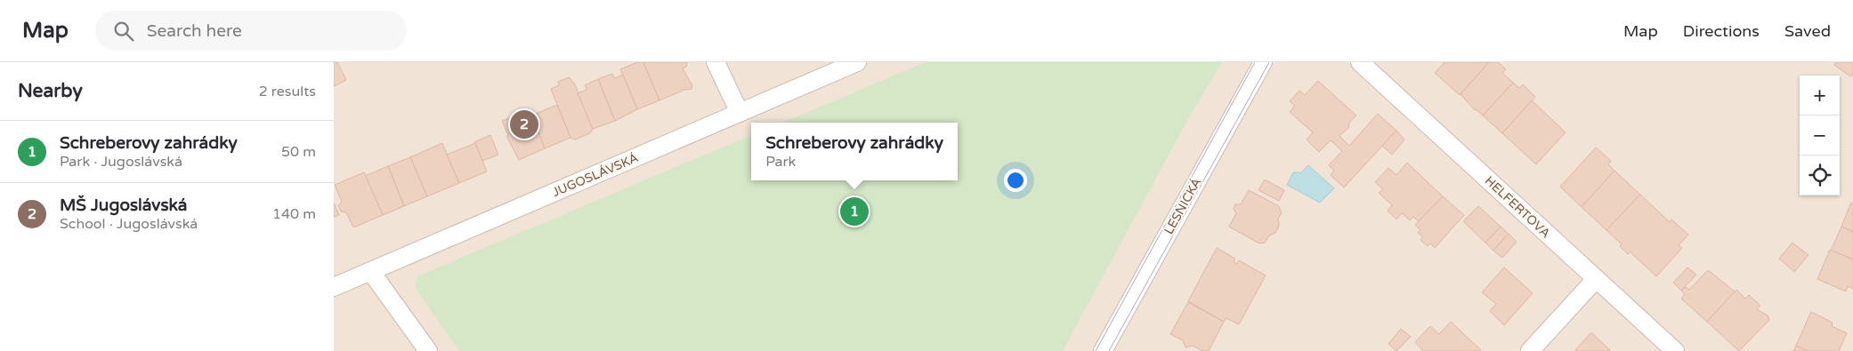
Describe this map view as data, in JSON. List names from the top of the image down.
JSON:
{
  "streets": {
    "street": ["JUGOSLÁVSKÁ", "LESNICKÁ", "HELFERTOVA"]
  },
  "page": {
    "header": "Map",
    "search": "Search here",
    "nav": ["Map", "Directions", "Saved"],
    "heading": ["Nearby", "2 results"],
    "map_buttons": ["+", "−"],
    "pins": ["2", "1"],
    "list": [
      {
        "mark": "1",
        "name": "Schreberovy zahrádky",
        "note": "Park · Jugoslávská",
        "value": "50 m"
      },
      {
        "mark": "2",
        "name": "MŠ Jugoslávská",
        "note": "School · Jugoslávská",
        "value": "140 m"
      }
    ],
    "popup": ["Schreberovy zahrádky", "Park"]
  }
}
